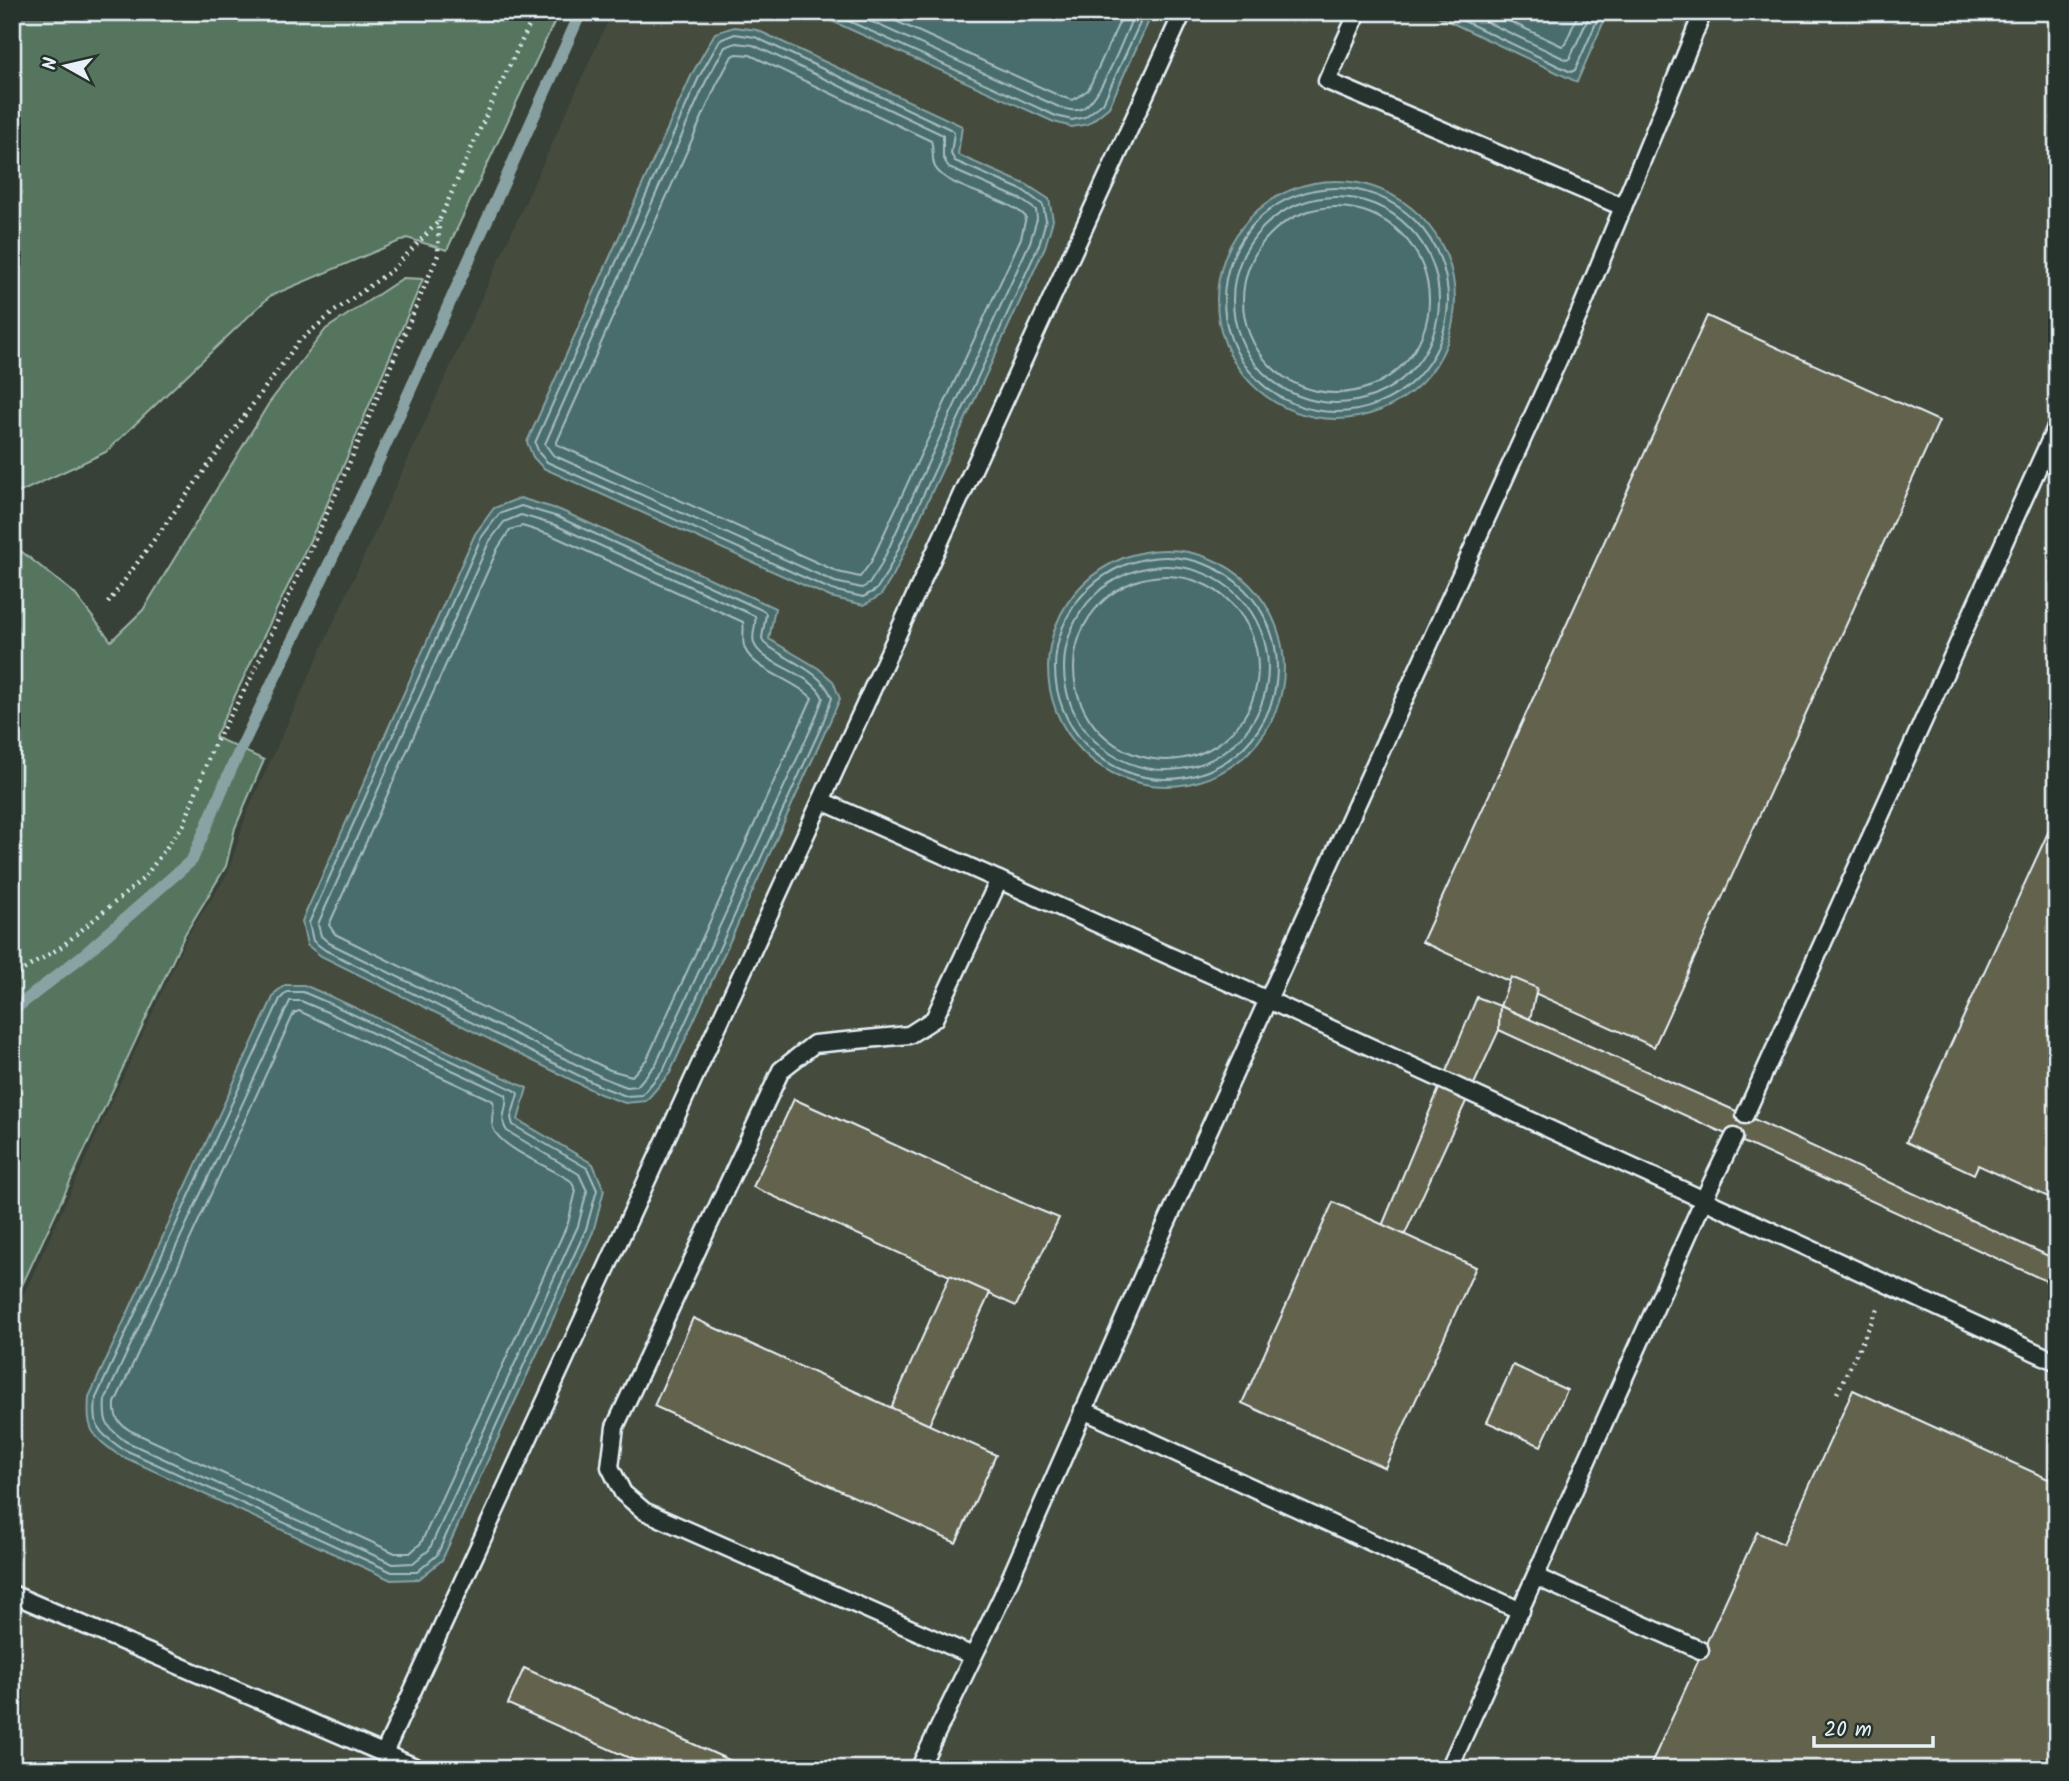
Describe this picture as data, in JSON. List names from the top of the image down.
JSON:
{
  "scale_bar": "20 m",
  "north": "left"
}
